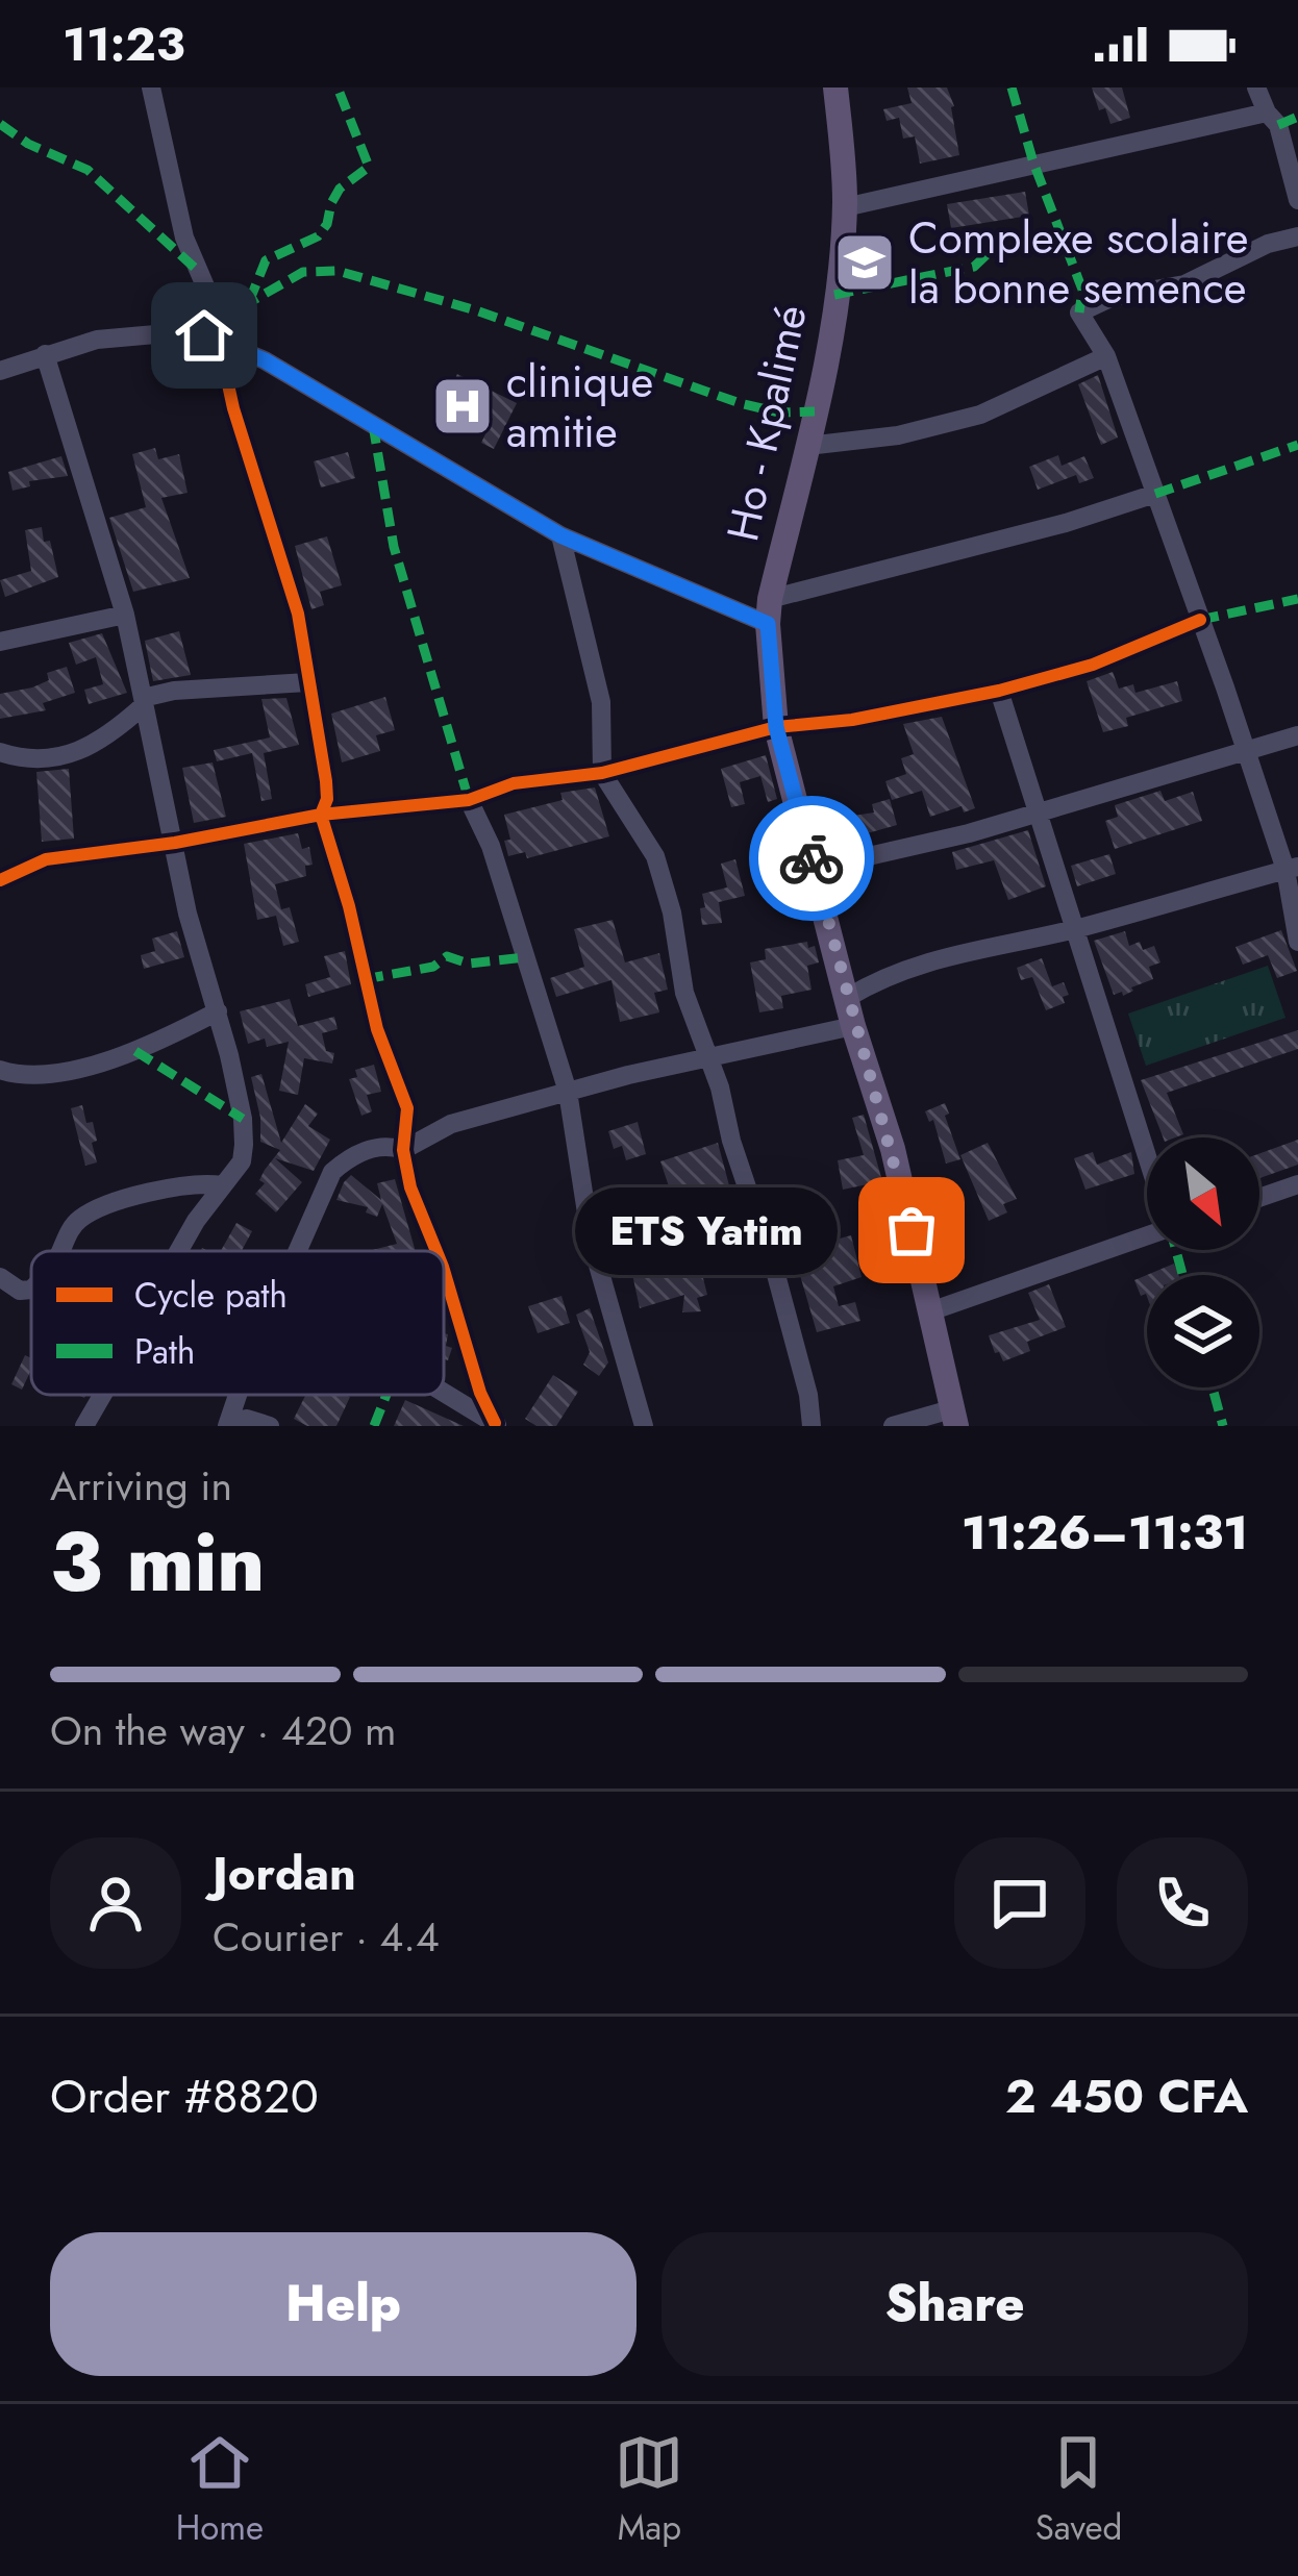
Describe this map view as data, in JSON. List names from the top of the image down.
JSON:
{
  "streets": {
    "main road": ["Ho - Kpalimé"]
  },
  "places": {
    "school or university": ["Complexe scolaire la bonne semence"],
    "hospital": ["clinique amitie"],
    "other": ["ETS Yatim"]
  },
  "legend": ["Cycle path", "Path"],
  "north": "bottom right",
  "page": {
    "status": "11:23",
    "bubble": "ETS Yatim",
    "heading": ["3 min", "Arriving in", "11:26–11:31"],
    "panel": [
      "Jordan",
      "Courier · 4.4",
      "Order #8820",
      "2 450 CFA"
    ],
    "bar": "On the way · 420 m",
    "buttons": ["Help", "Share"],
    "tabs": ["Home", "Map", "Saved"]
  }
}
